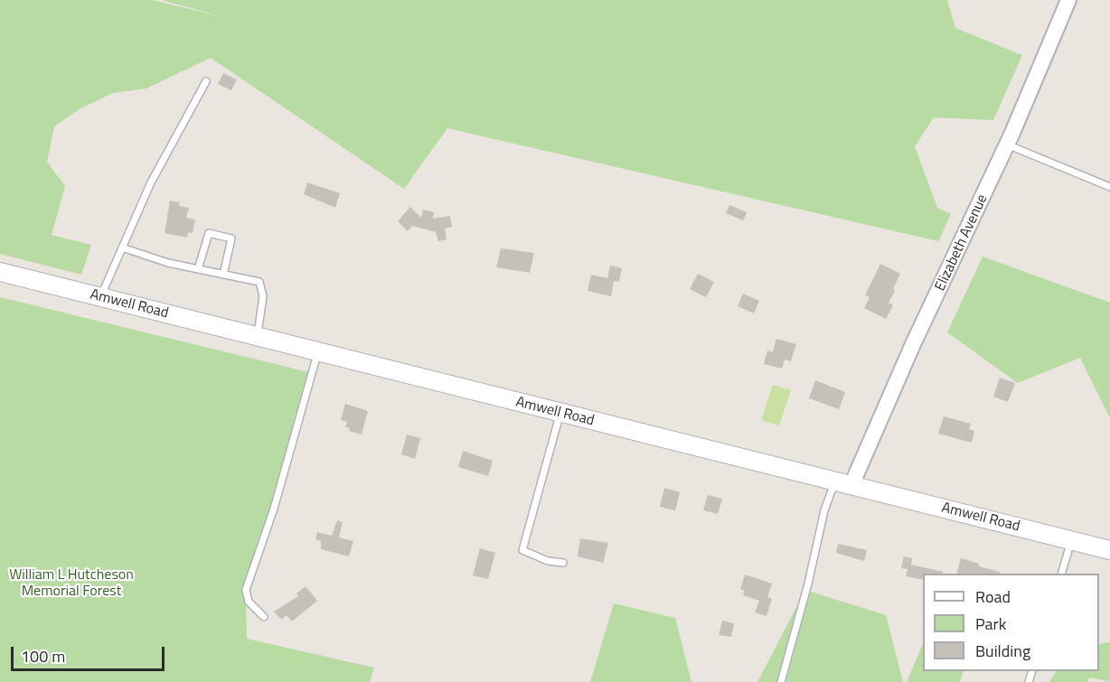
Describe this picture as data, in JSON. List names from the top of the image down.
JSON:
{
  "streets": {
    "main road": ["Amwell Road"],
    "street": ["Elizabeth Avenue"]
  },
  "crossings": [
    ["Elizabeth Avenue", "Amwell Road"]
  ],
  "parks": ["William L Hutcheson Memorial Forest"],
  "legend": ["Road", "Park", "Building"],
  "scale_bar": "100 m"
}
